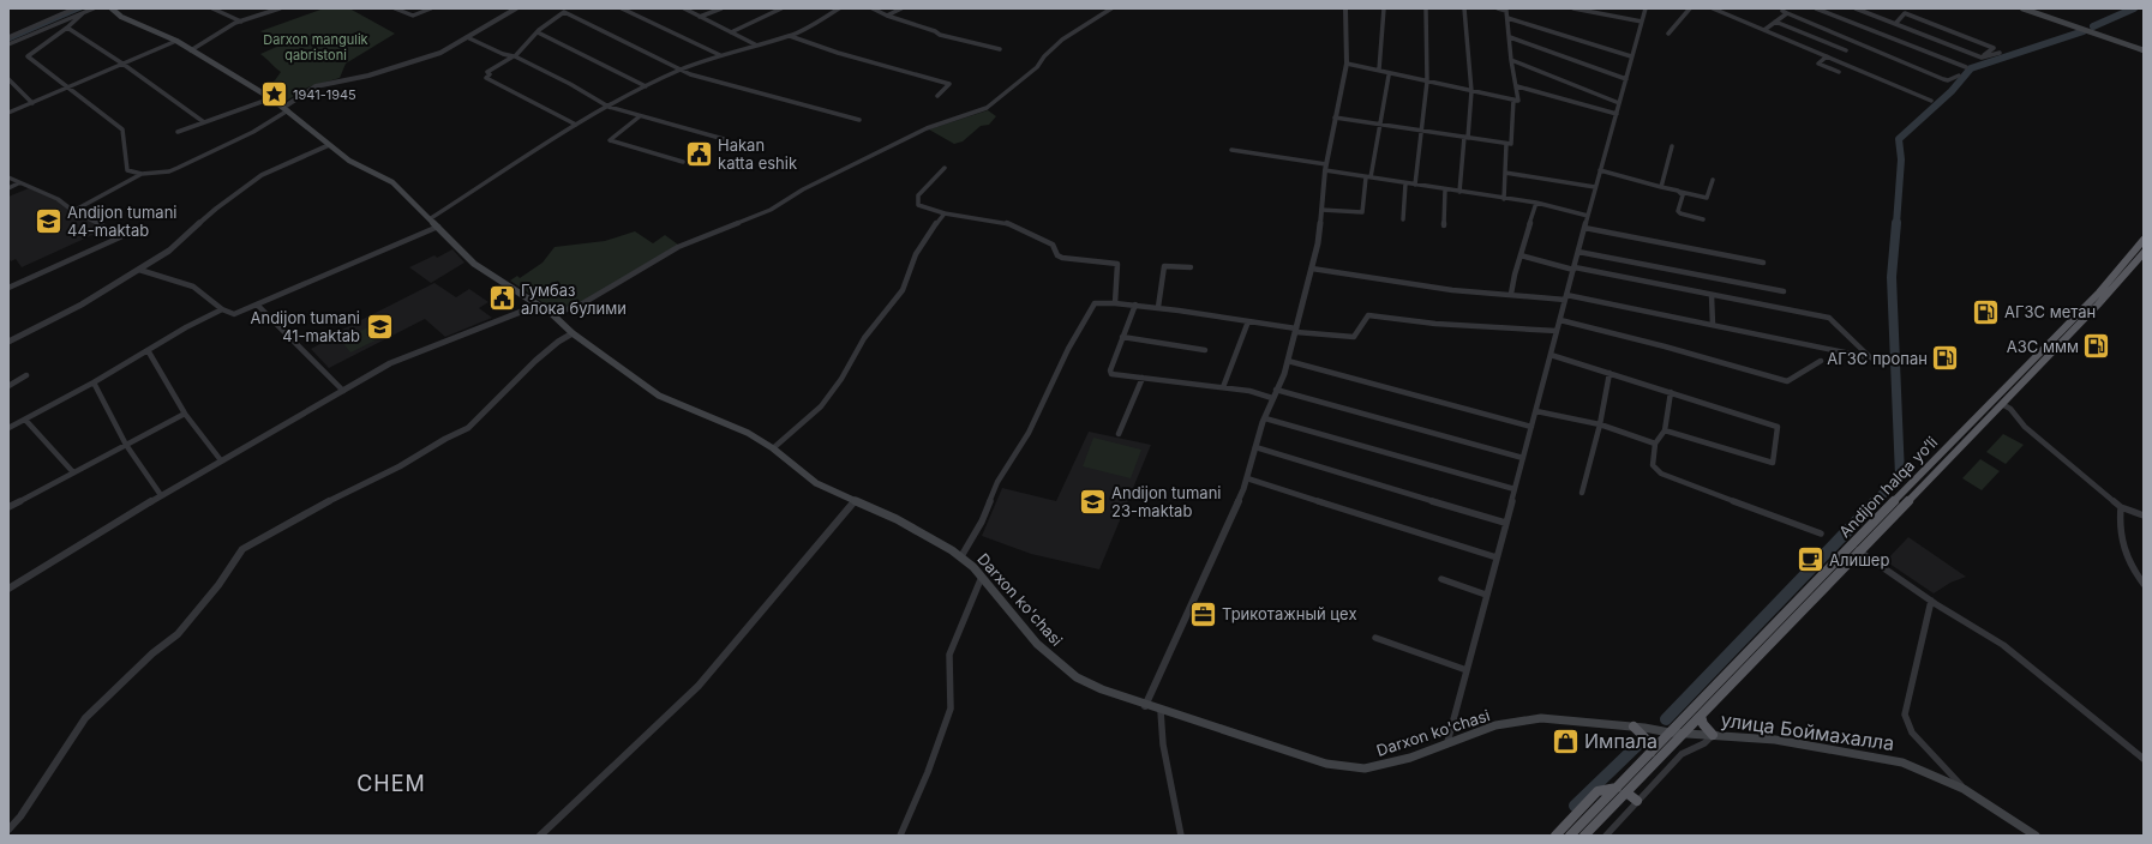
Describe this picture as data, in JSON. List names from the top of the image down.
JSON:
{
  "streets": {
    "highway": ["Andijon halqa yo‘li"],
    "main road": ["Darxon ko'chasi", "улица Боймахалла"]
  },
  "crossings": [
    ["Andijon halqa yo‘li", "Darxon ko'chasi"],
    ["Andijon halqa yo‘li", "улица Боймахалла"],
    ["Darxon ko'chasi", "улица Боймахалла"]
  ],
  "districts": ["CHEM"],
  "parks": ["Darxon mangulik qabristoni"],
  "places": {
    "place": ["1941-1945"],
    "public building": ["Hakan katta eshik", "Гумбаз алока булими"],
    "school or university": ["Andijon tumani 44-maktab", "Andijon tumani 41-maktab", "Andijon tumani 23-maktab"],
    "fuel station": ["АГЗС метан", "АЗС ммм", "АГЗС пропан"],
    "cafe": ["Алишер"],
    "office": ["Трикотажный цех"],
    "shop": ["Импала"]
  }
}
